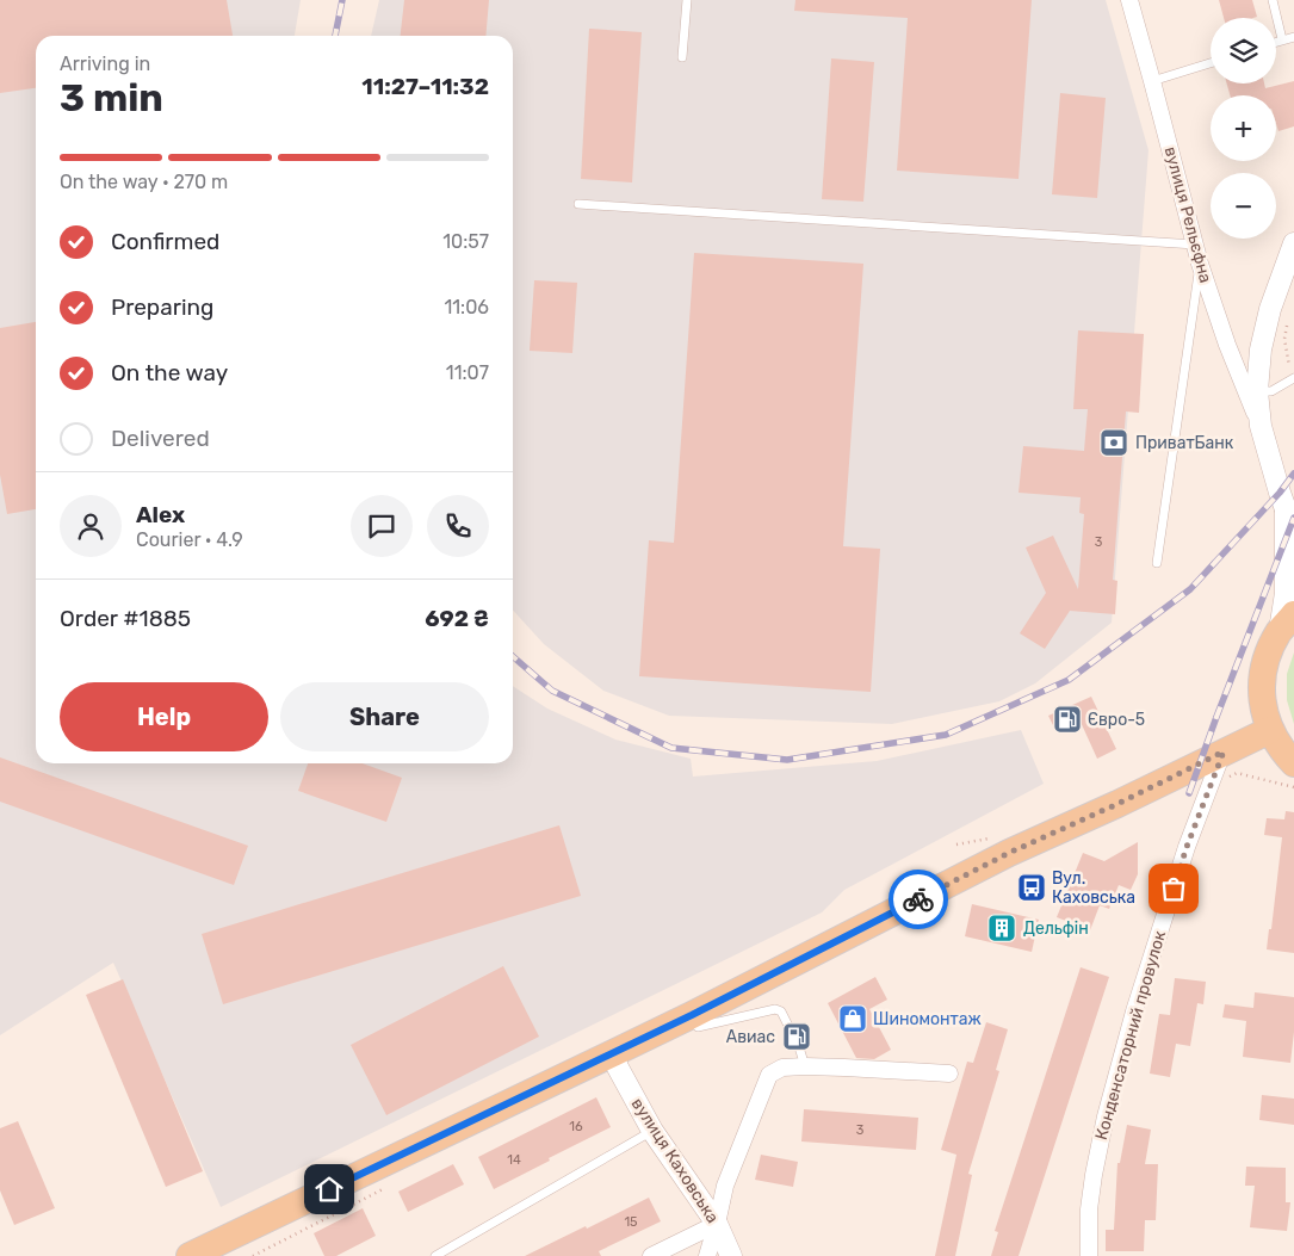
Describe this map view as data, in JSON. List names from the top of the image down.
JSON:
{
  "streets": {
    "street": ["вулиця Рельєфна", "Конденсаторний провулок", "вулиця Каховська"]
  },
  "places": {
    "bank": ["ПриватБанк"],
    "fuel station": ["Євро-5", "Авиас"],
    "bus stop": ["Вул. Каховська"],
    "building": ["Дельфін"],
    "shop": ["Шиномонтаж"]
  },
  "house_numbers": [
    "3",
    "16",
    "3",
    "14",
    "15"
  ],
  "page": {
    "map_buttons": ["+", "−"],
    "heading": ["3 min", "Arriving in", "11:27–11:32"],
    "panel": [
      "Alex",
      "Courier · 4.9",
      "Order #1885",
      "692 ₴"
    ],
    "bar": "On the way · 270 m",
    "list": [
      ["Confirmed", "10:57"],
      ["Preparing", "11:06"],
      ["On the way", "11:07"],
      "Delivered"
    ],
    "buttons": ["Help", "Share"]
  }
}
